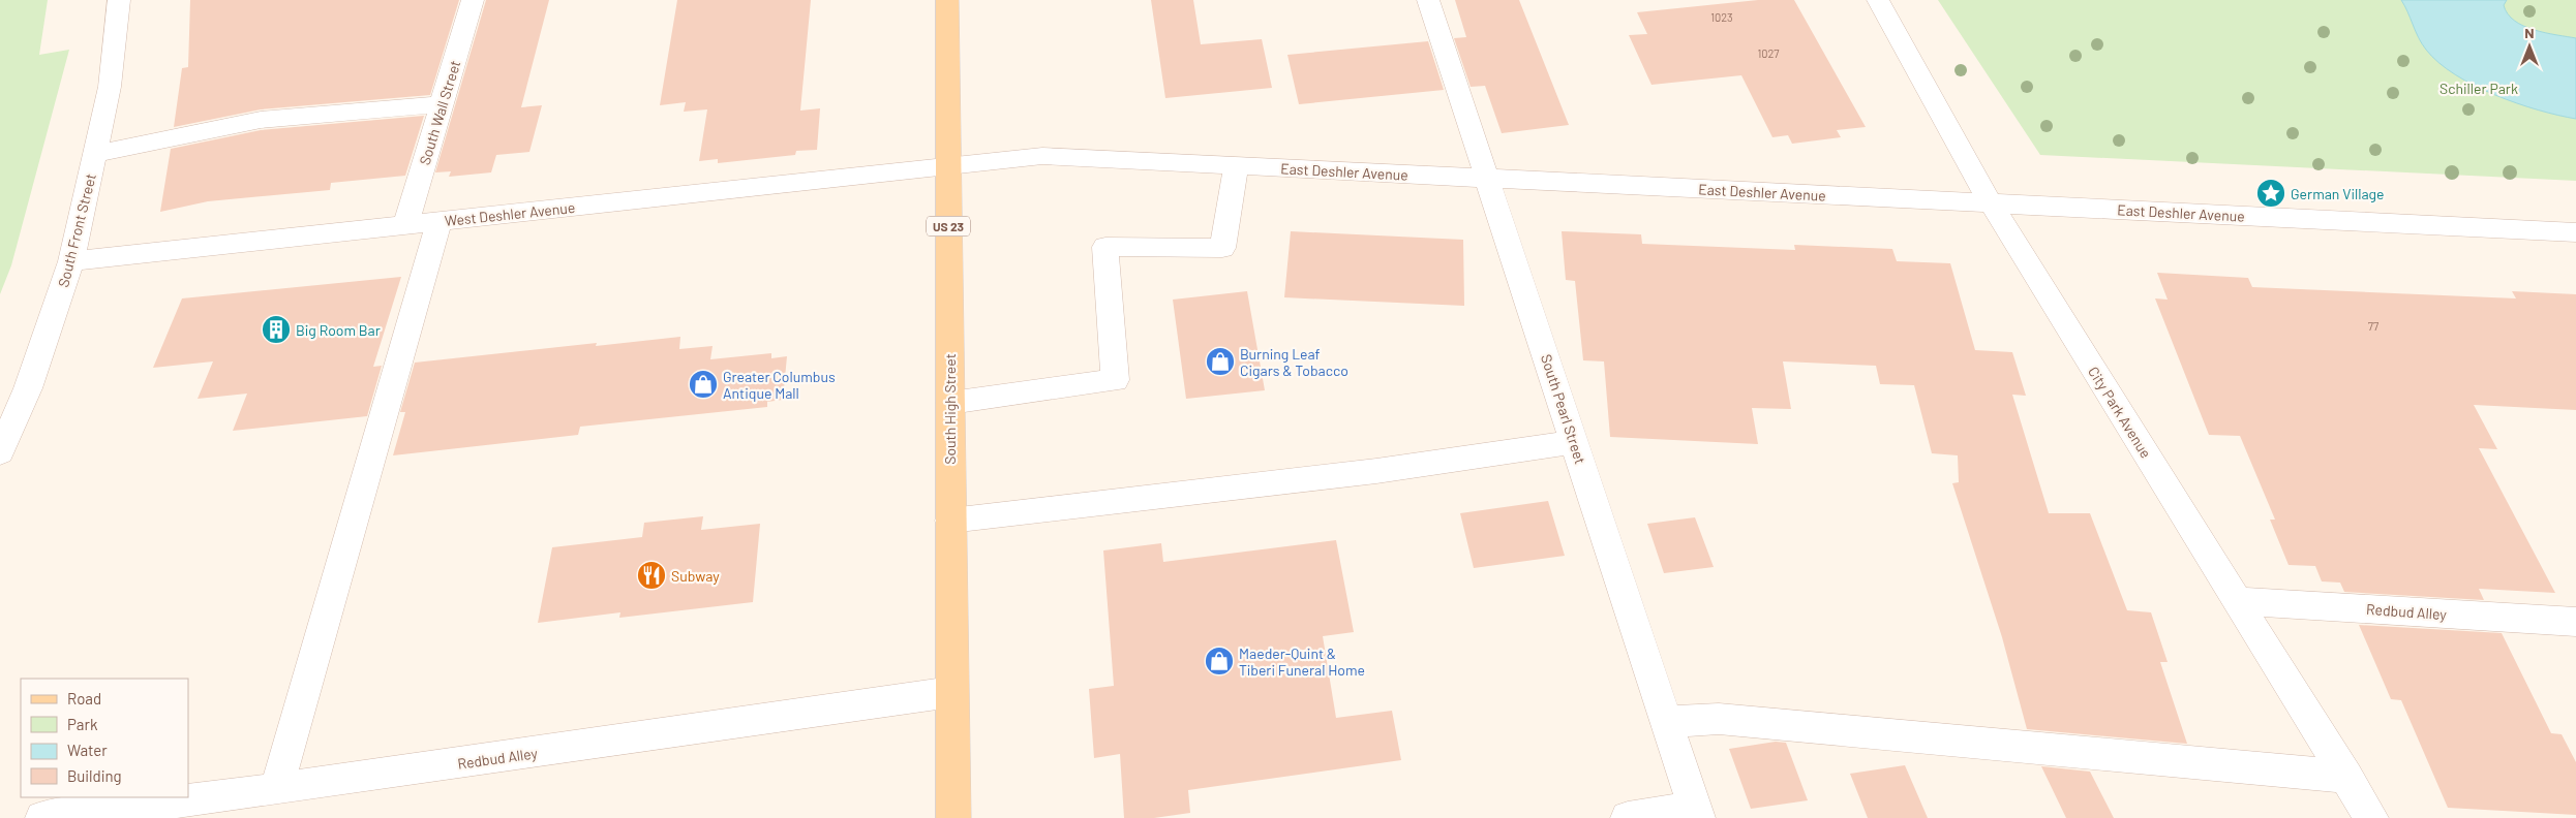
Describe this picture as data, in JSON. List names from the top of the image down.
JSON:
{
  "streets": {
    "main road": ["US 23", "South High Street"],
    "street": [
      "South Wall Street",
      "East Deshler Avenue",
      "West Deshler Avenue",
      "South Front Street",
      "South Pearl Street",
      "City Park Avenue",
      "Redbud Alley"
    ]
  },
  "crossings": [
    ["South Wall Street", "West Deshler Avenue"],
    ["East Deshler Avenue", "West Deshler Avenue"],
    ["East Deshler Avenue", "South High Street"],
    ["East Deshler Avenue", "South Pearl Street"],
    ["East Deshler Avenue", "City Park Avenue"],
    ["West Deshler Avenue", "South Front Street"],
    ["West Deshler Avenue", "South High Street"],
    ["South High Street", "Redbud Alley"],
    ["City Park Avenue", "Redbud Alley"]
  ],
  "parks": ["Schiller Park"],
  "places": {
    "place": ["German Village"],
    "building": ["Big Room Bar"],
    "shop": ["Burning Leaf Cigars & Tobacco", "Greater Columbus Antique Mall", "Maeder-Quint & Tiberi Funeral Home"],
    "restaurant": ["Subway"]
  },
  "house_numbers": ["1023", "1027", "77"],
  "legend": [
    "Road",
    "Park",
    "Water",
    "Building"
  ],
  "north": "top"
}
